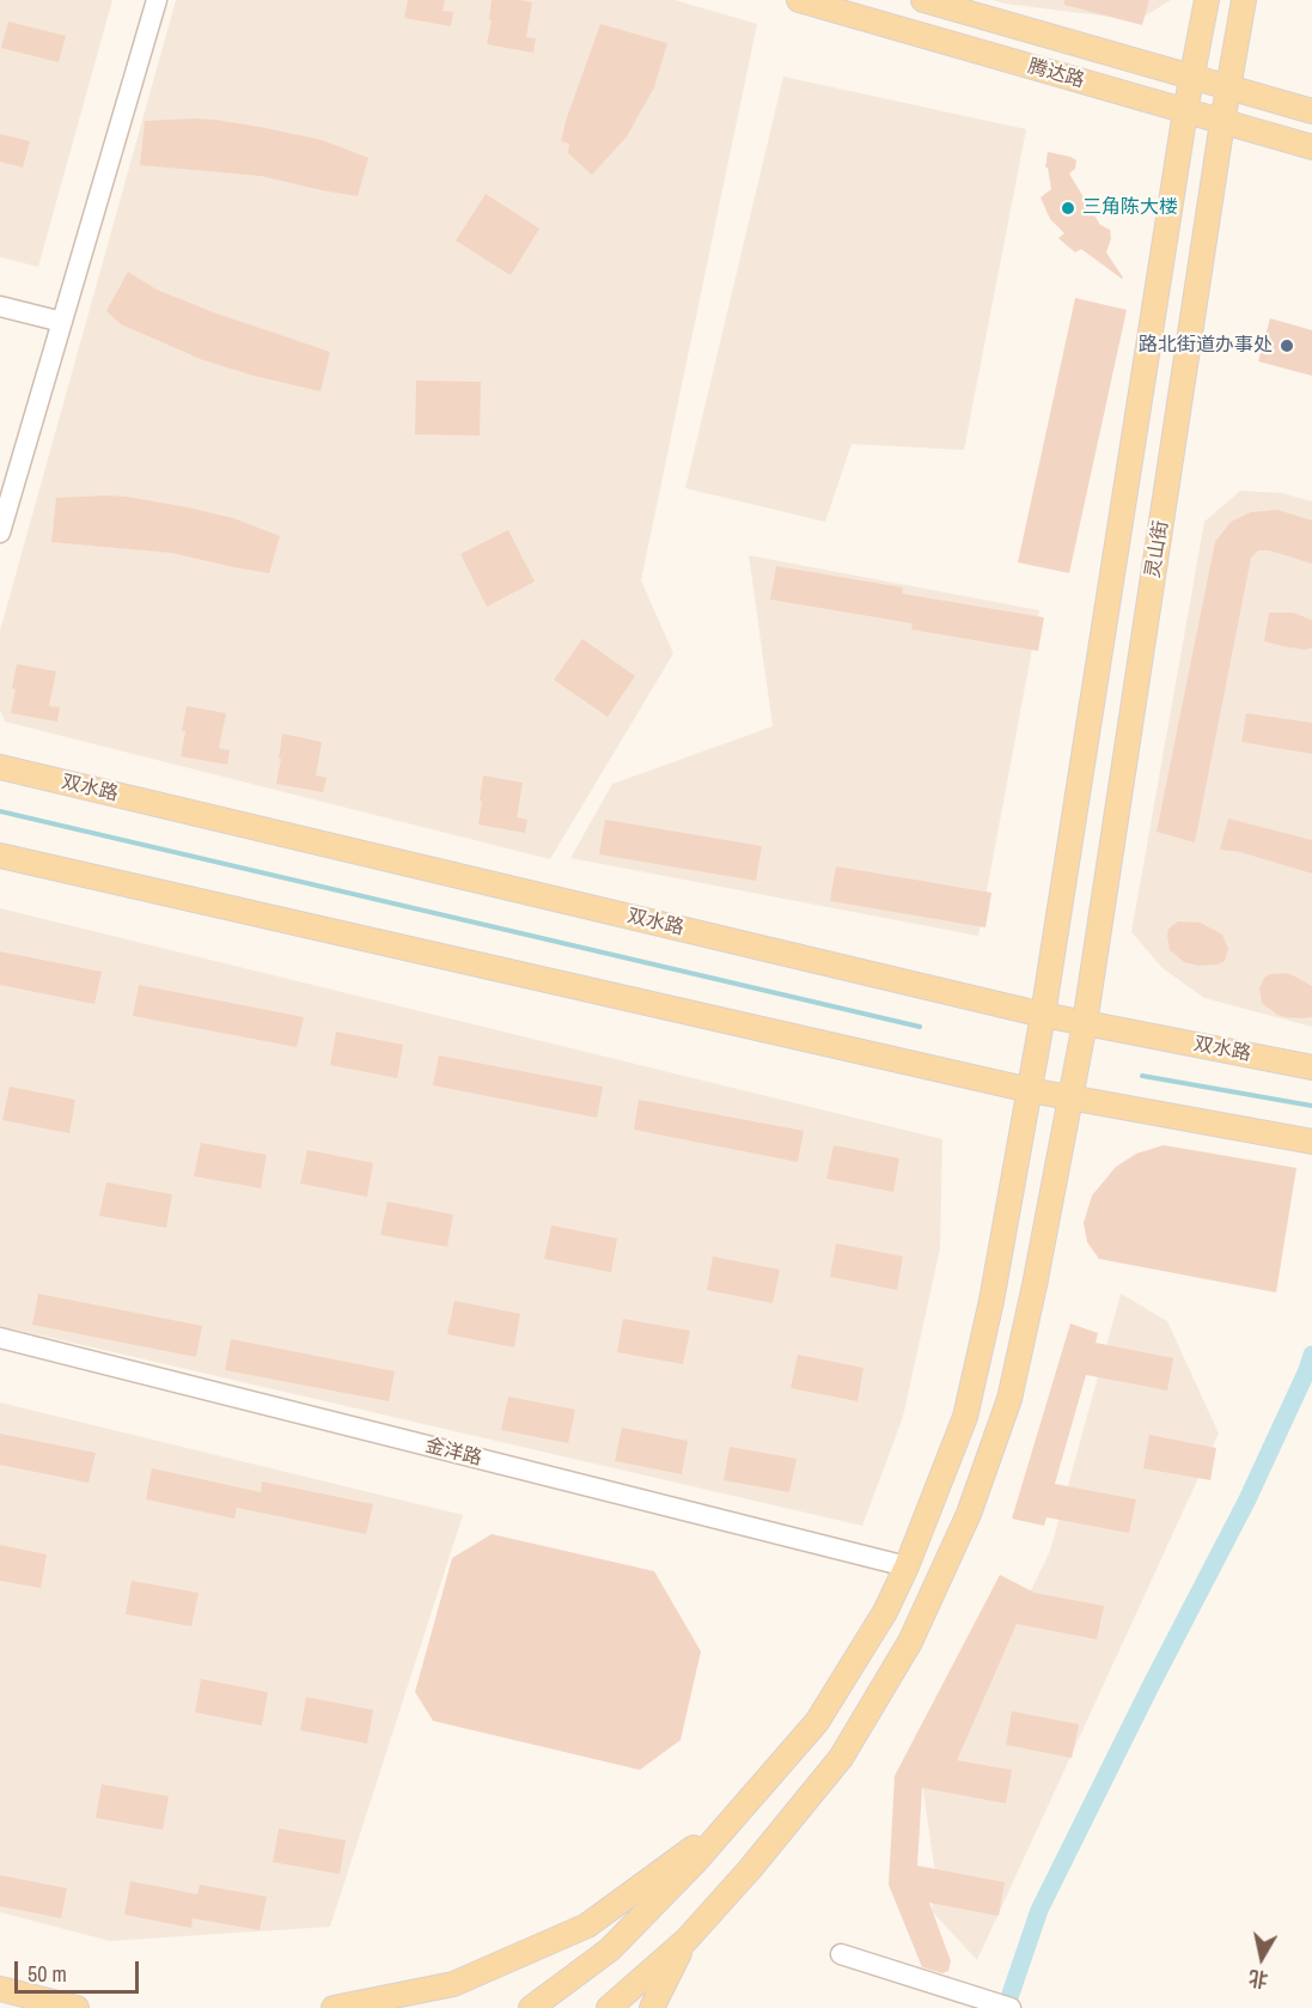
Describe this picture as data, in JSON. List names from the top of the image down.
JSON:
{
  "streets": {
    "main road": ["腾达路", "灵山街", "双水路"],
    "street": ["金洋路"]
  },
  "crossings": [
    ["腾达路", "灵山街"],
    ["灵山街", "双水路"],
    ["灵山街", "金洋路"]
  ],
  "places": ["三角陈大楼", "路北街道办事处"],
  "scale_bar": "50 m",
  "north": "bottom"
}
